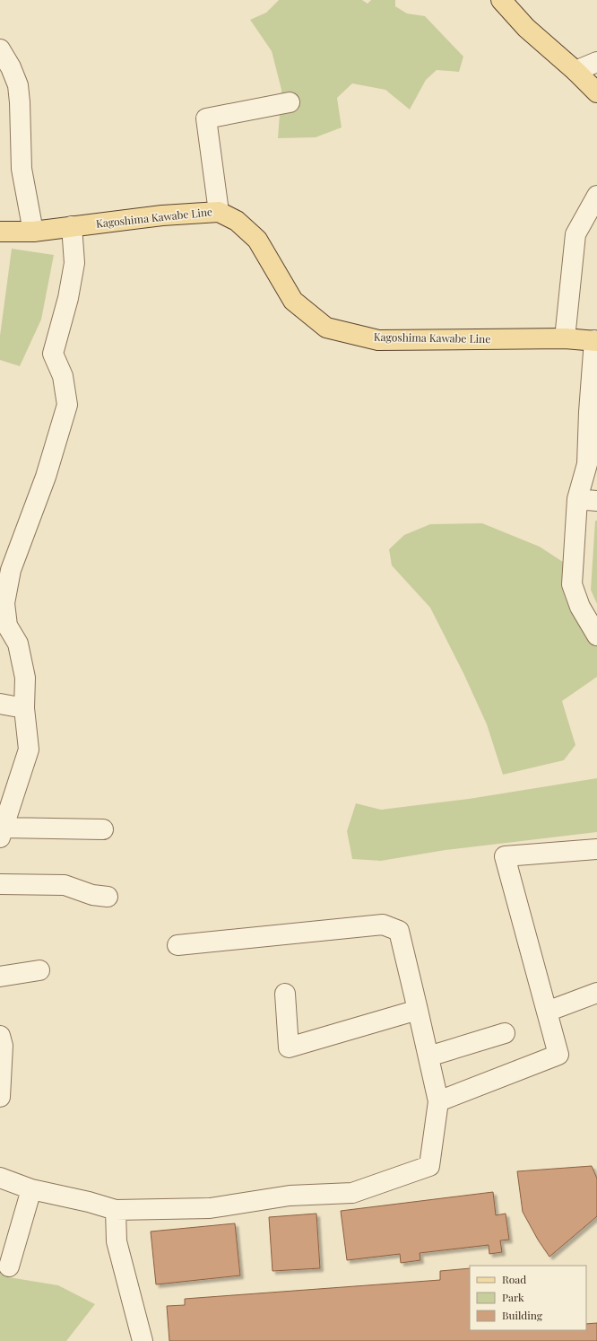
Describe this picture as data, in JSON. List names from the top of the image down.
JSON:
{
  "streets": {
    "main road": ["Kagoshima Kawabe Line"]
  },
  "legend": ["Road", "Park", "Building"]
}
